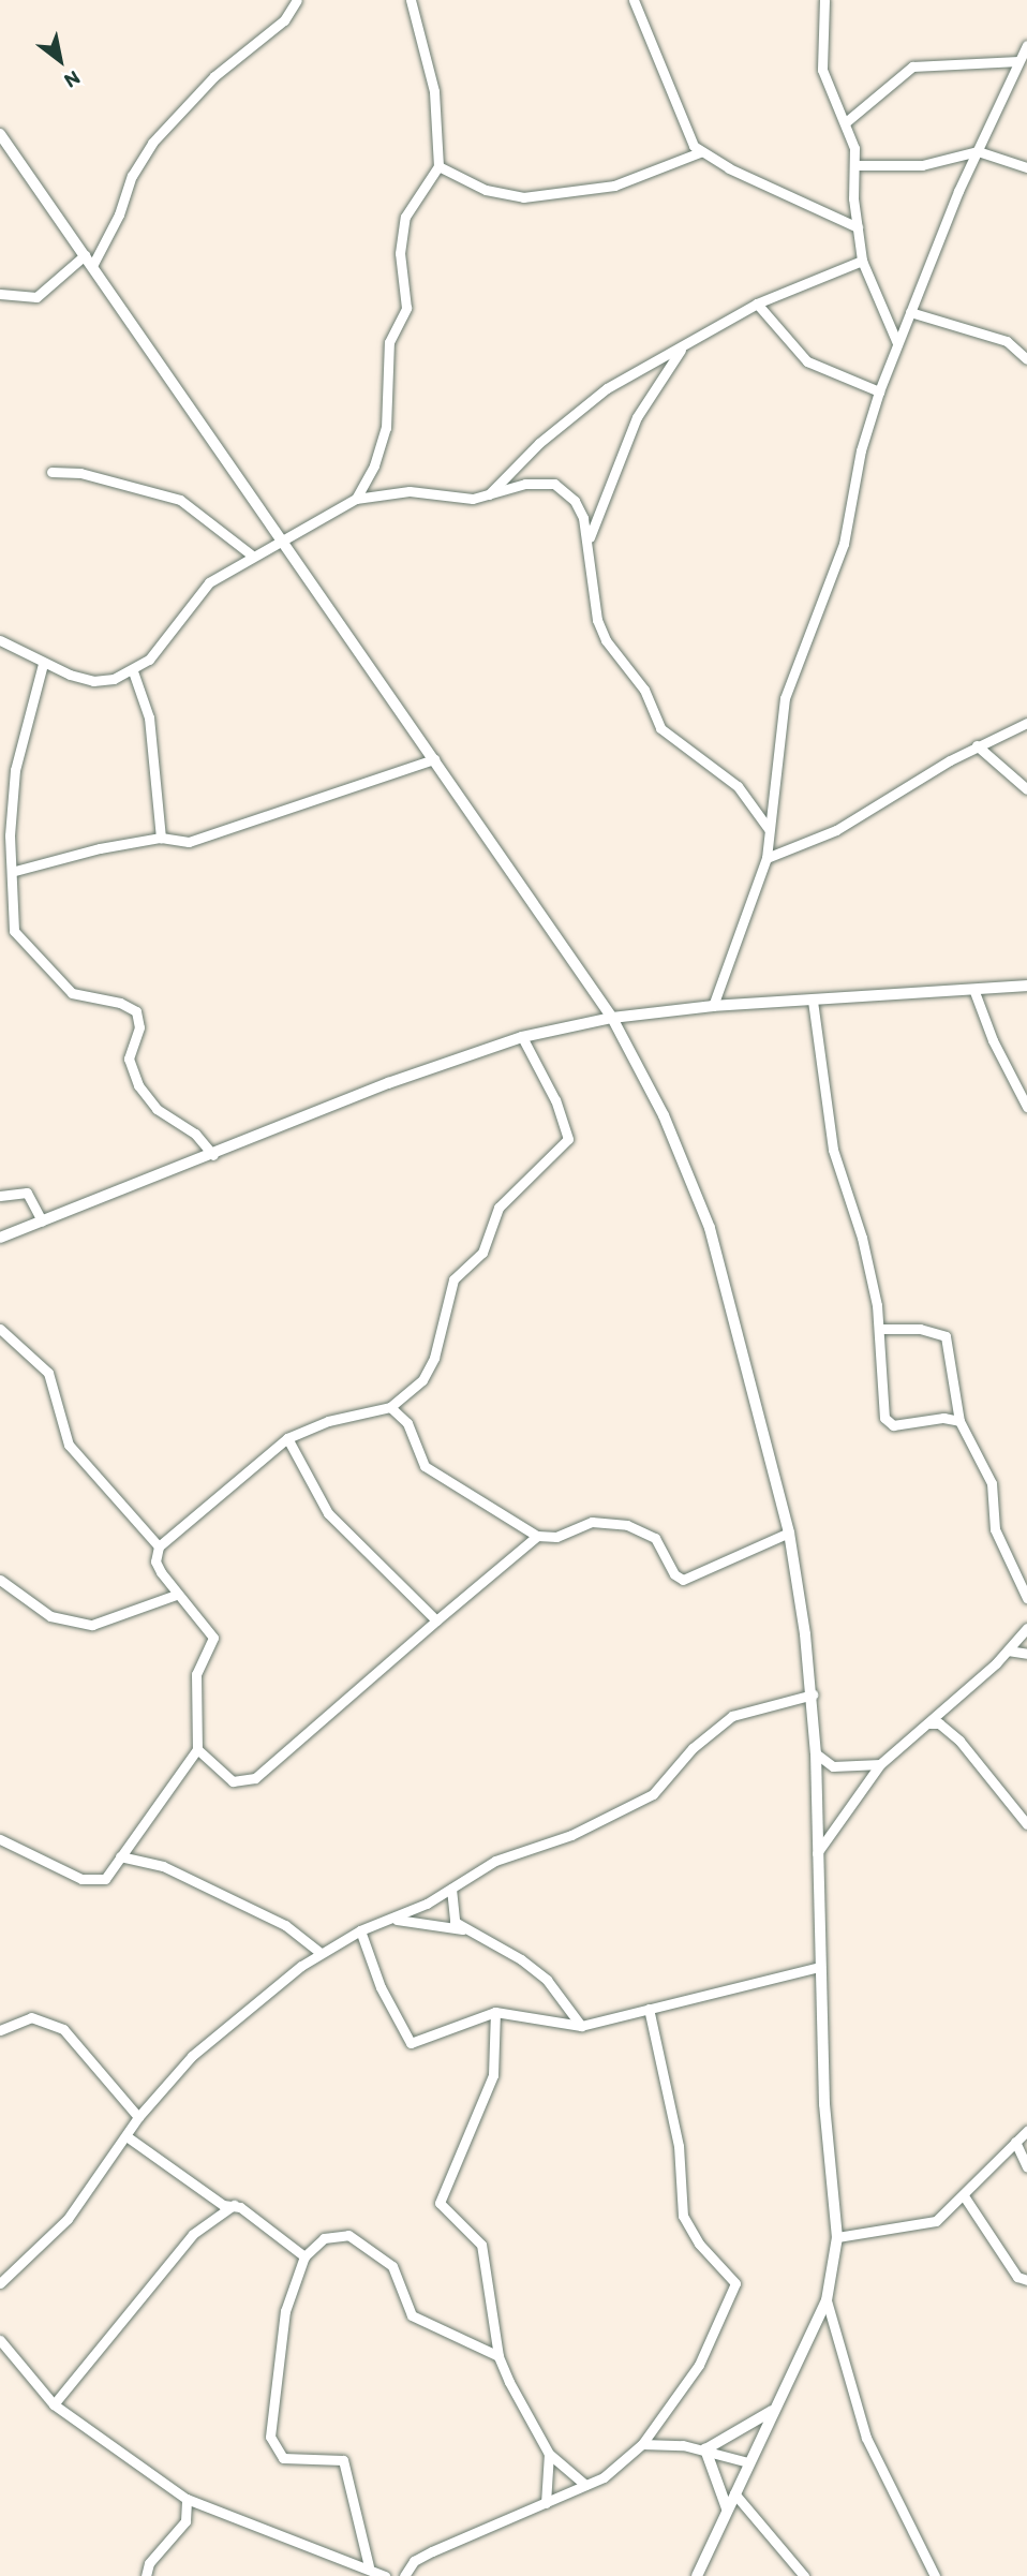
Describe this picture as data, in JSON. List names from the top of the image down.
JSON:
{
  "north": "bottom right"
}
